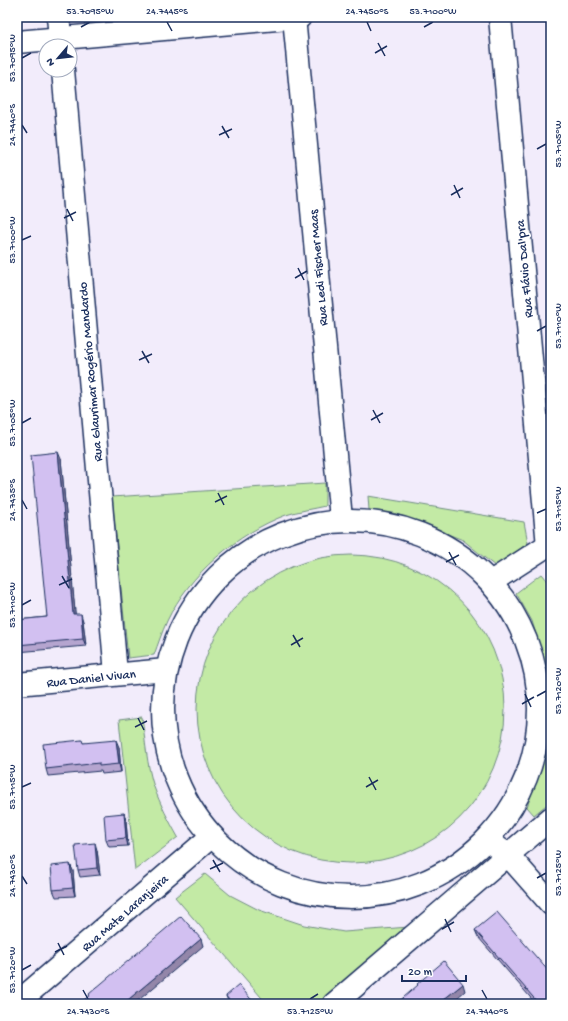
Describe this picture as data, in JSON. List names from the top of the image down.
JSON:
{
  "streets": {
    "street": [
      "Rua Ledi Fischer Maas",
      "Rua Flávio Dal'pra",
      "Rua Glaurimar Rogério Mandardo",
      "Rua Daniel Vivan",
      "Rua Mate Laranjeira"
    ]
  },
  "crossings": [
    ["Rua Glaurimar Rogério Mandardo", "Rua Daniel Vivan"]
  ],
  "scale_bar": "20 m",
  "north": "bottom left",
  "coordinates": [
    "53.7095°W",
    "24.7445°S",
    "24.7450°S",
    "53.7100°W",
    "24.7440°S",
    "53.7105°W",
    "53.7110°W",
    "24.7435°S",
    "53.7115°W",
    "53.7120°W",
    "53.7125°W",
    "24.7430°S"
  ]
}
